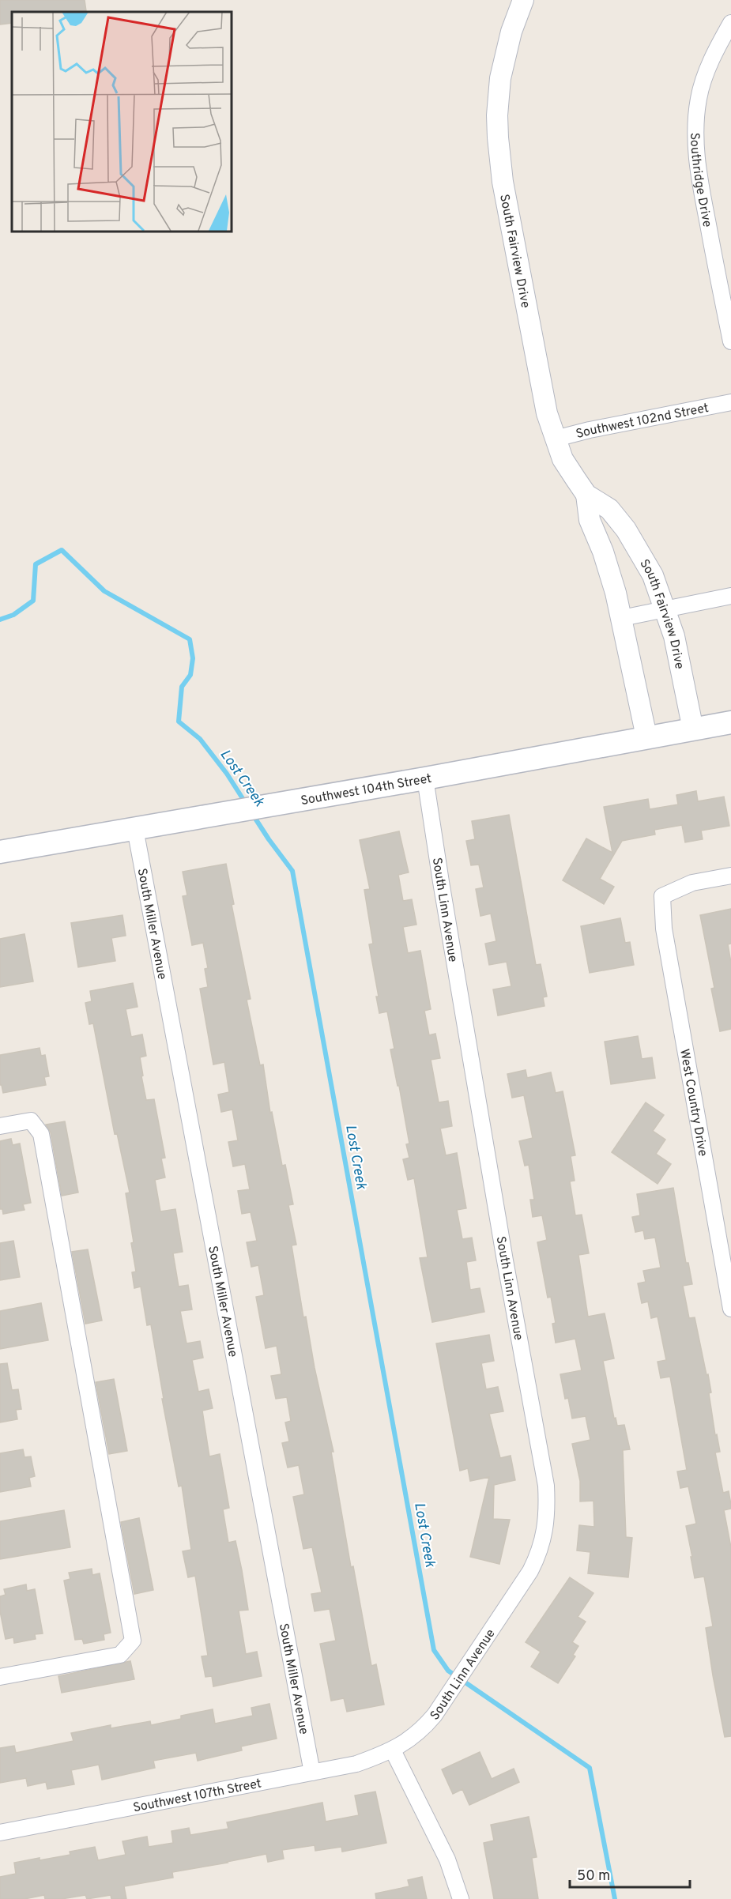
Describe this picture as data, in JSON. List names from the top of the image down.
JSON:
{
  "streets": {
    "main road": ["Southwest 104th Street"],
    "street": [
      "Southridge Drive",
      "South Fairview Drive",
      "Southwest 102nd Street",
      "South Linn Avenue",
      "South Miller Avenue",
      "West Country Drive",
      "Southwest 107th Street"
    ]
  },
  "crossings": [
    ["South Fairview Drive", "Southwest 102nd Street"],
    ["South Fairview Drive", "Southwest 104th Street"],
    ["Southwest 104th Street", "South Linn Avenue"],
    ["Southwest 104th Street", "South Miller Avenue"],
    ["South Linn Avenue", "Southwest 107th Street"],
    ["South Miller Avenue", "Southwest 107th Street"]
  ],
  "water": ["Lost Creek"],
  "scale_bar": "50 m"
}
